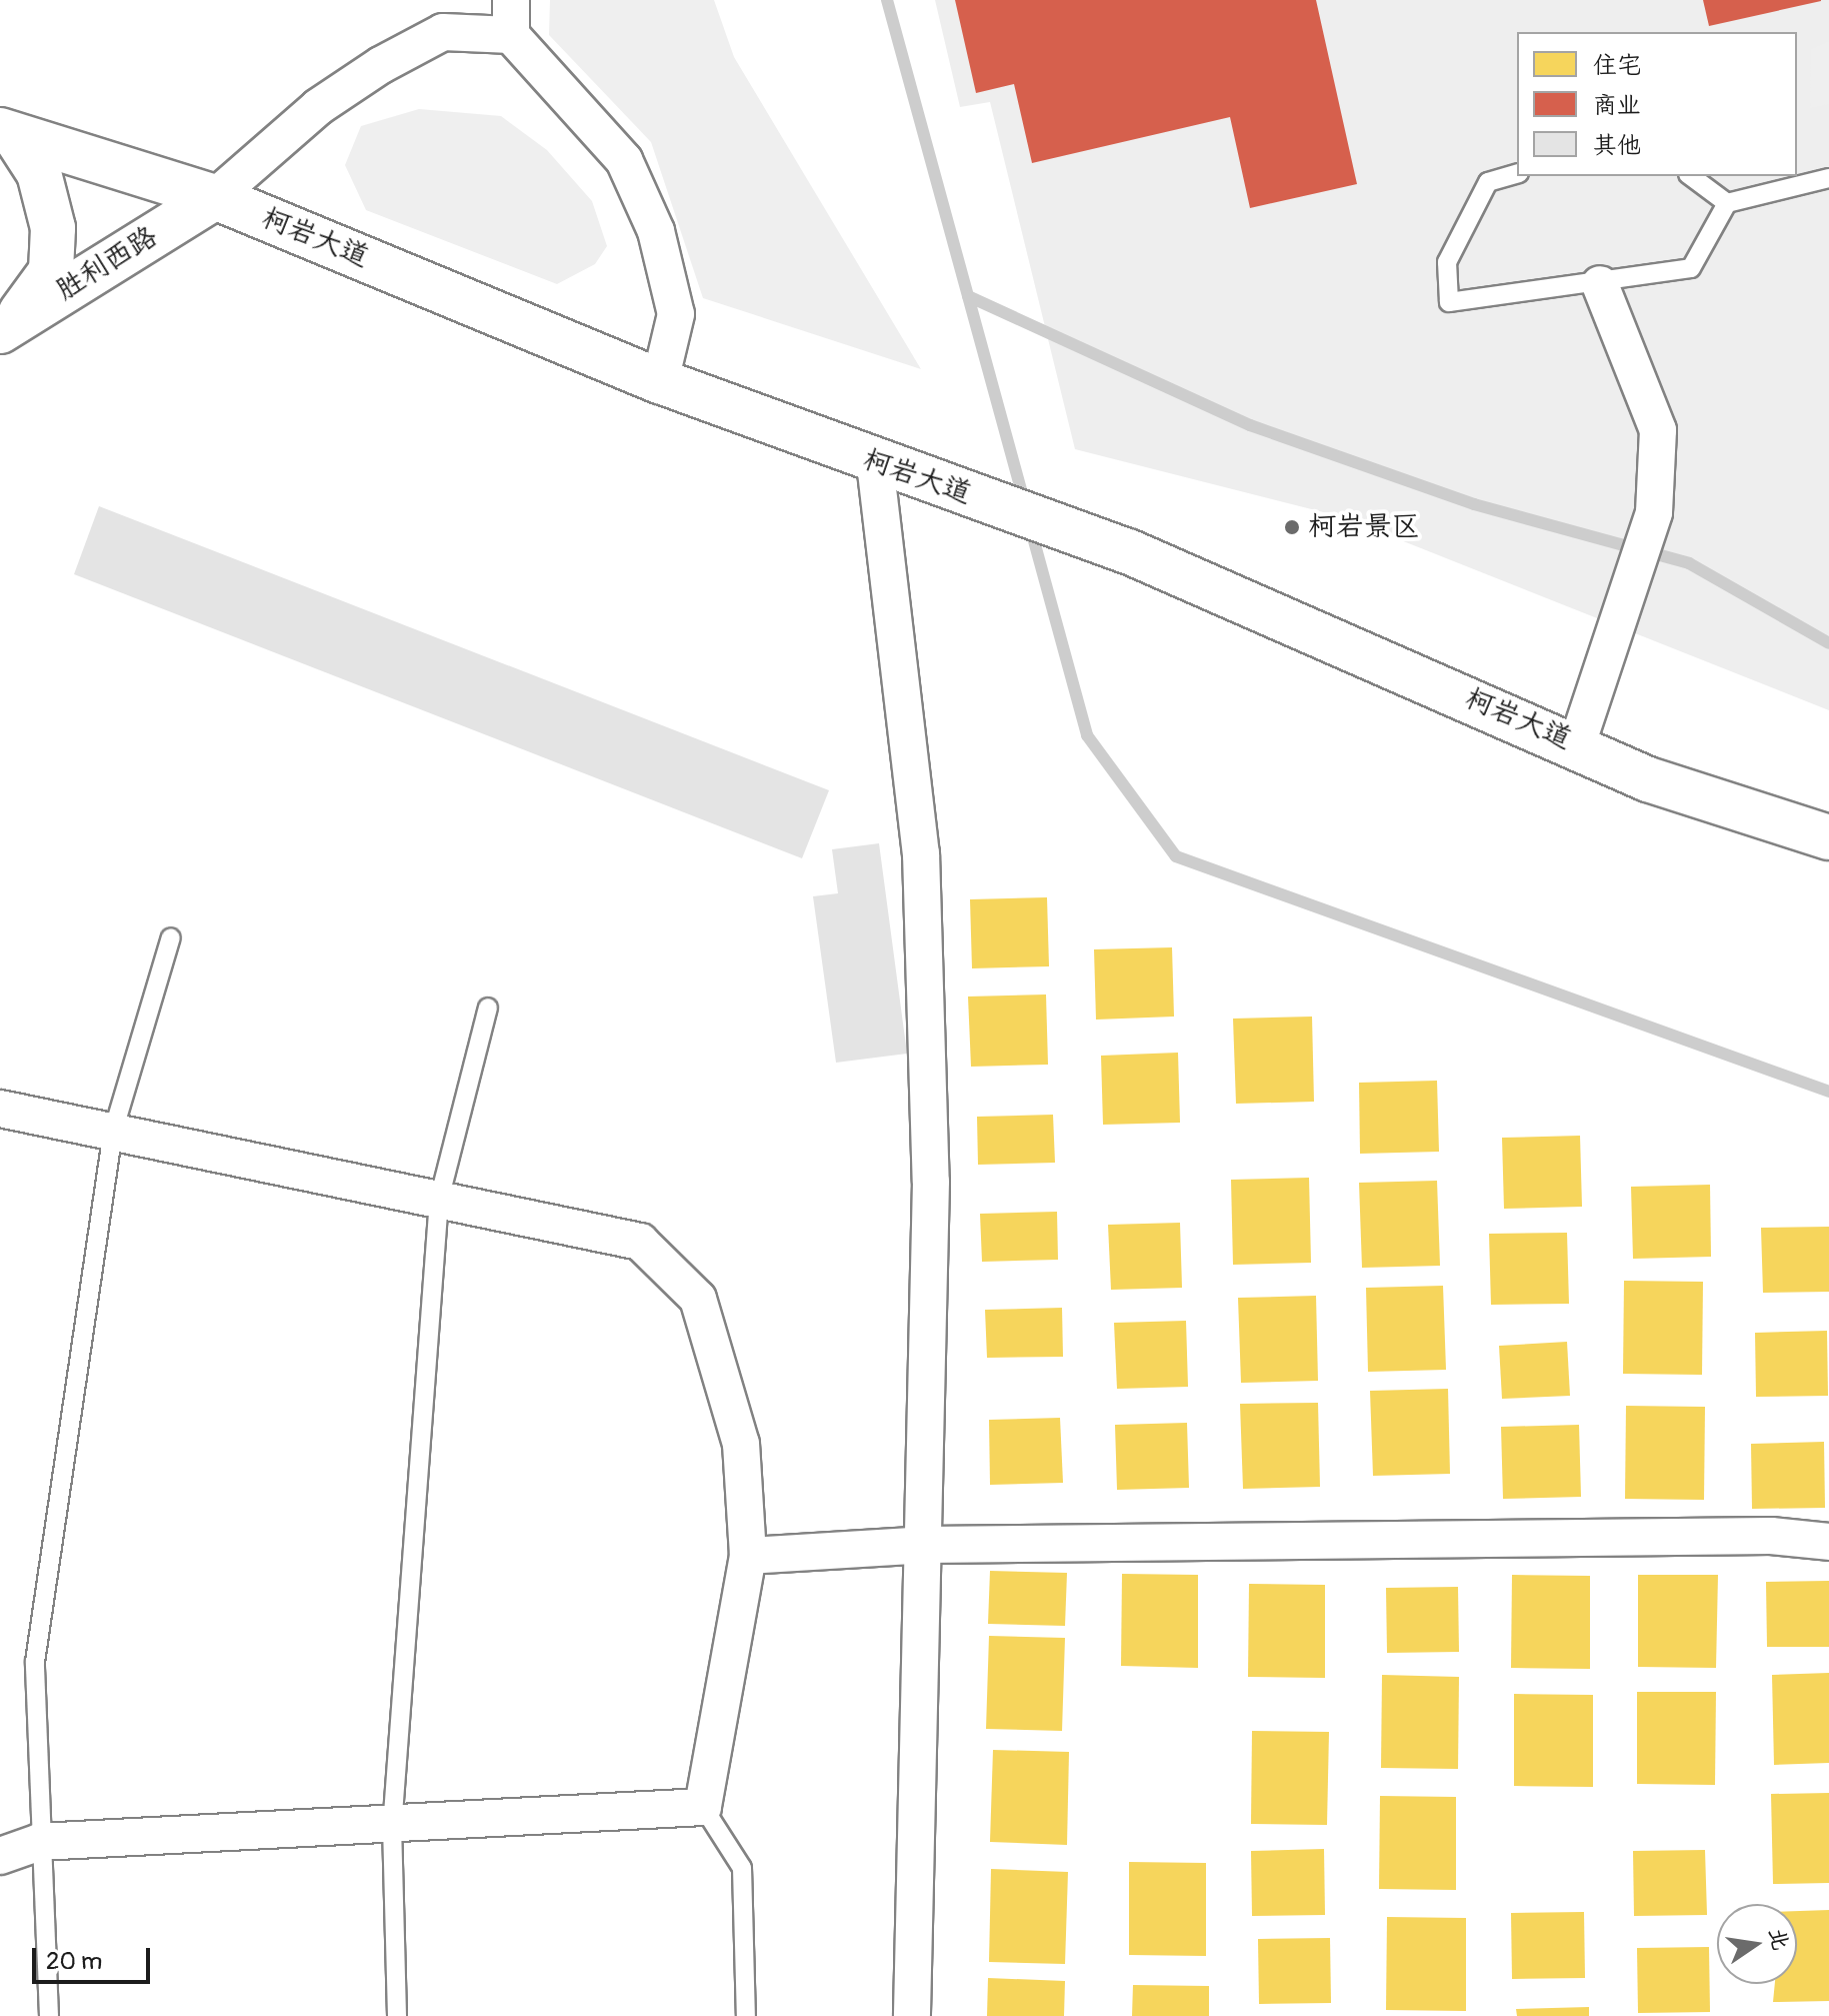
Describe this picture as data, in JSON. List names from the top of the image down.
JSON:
{
  "streets": {
    "street": ["柯岩大道", "胜利西路"]
  },
  "crossings": [
    ["柯岩大道", "胜利西路"]
  ],
  "places": ["柯岩景区"],
  "legend": ["住宅", "商业", "其他"],
  "scale_bar": "20 m",
  "north": "right"
}
